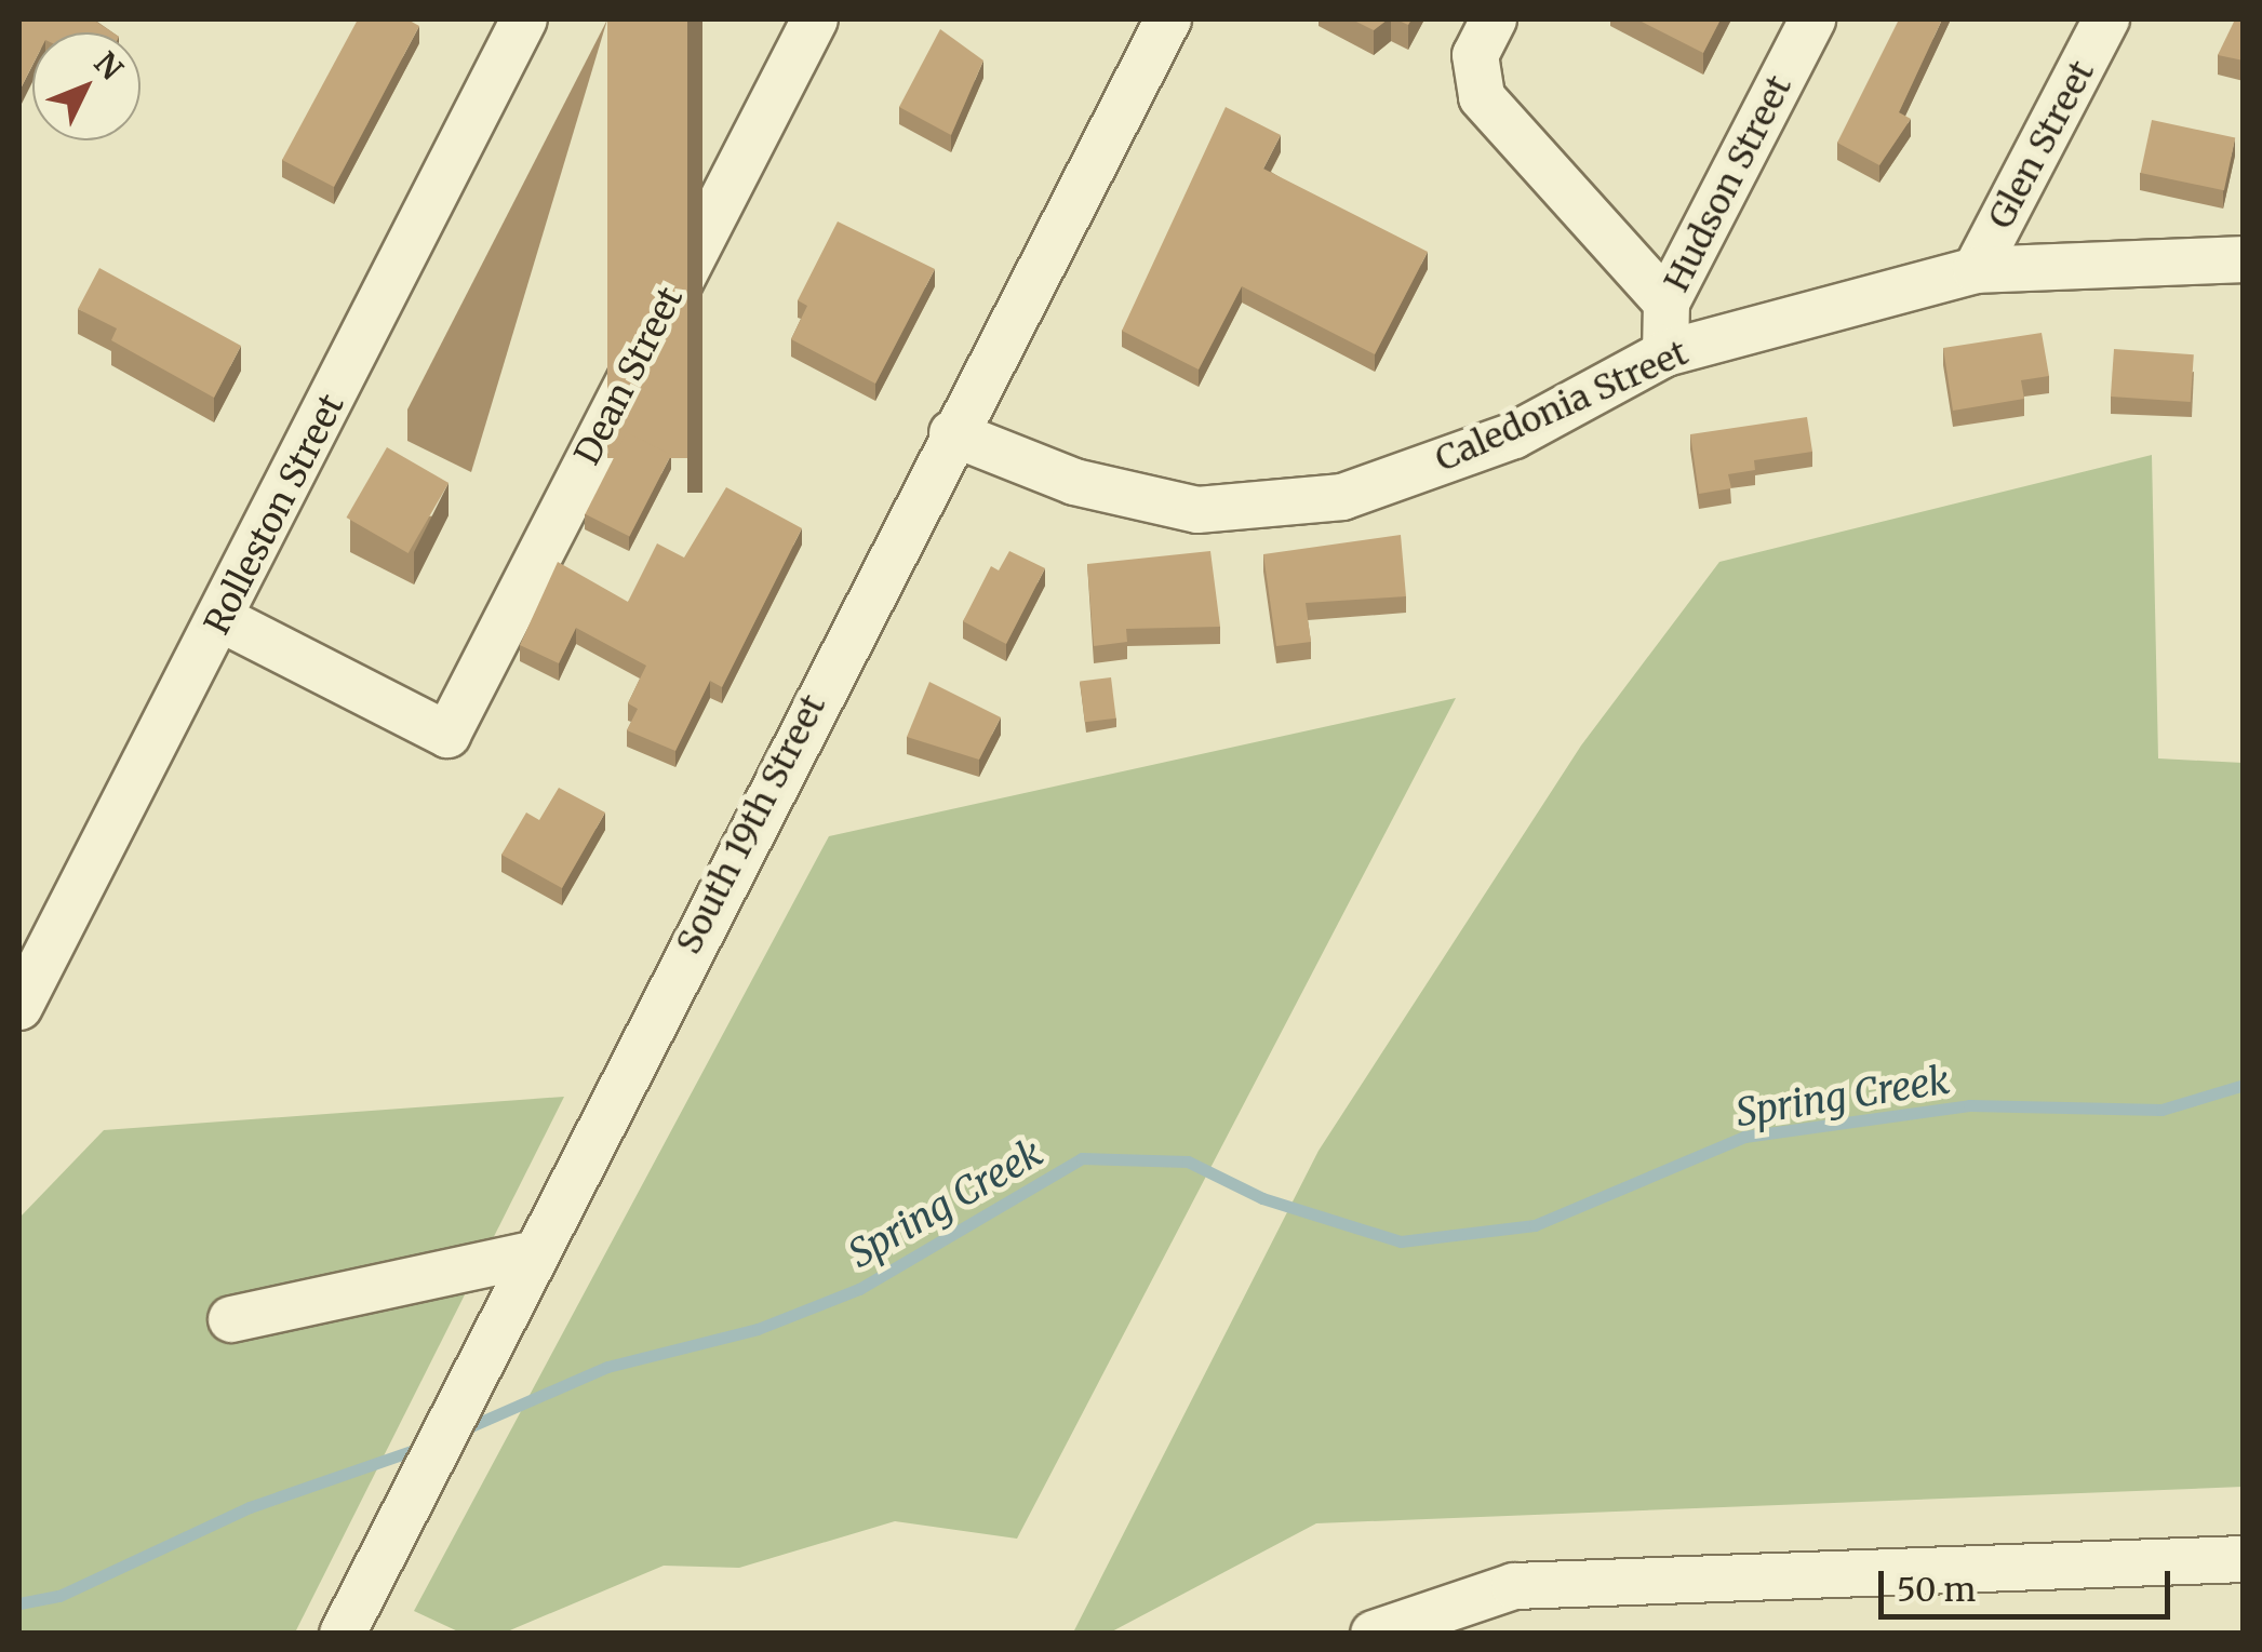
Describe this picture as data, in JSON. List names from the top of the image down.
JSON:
{
  "streets": {
    "street": [
      "Glen Street",
      "Hudson Street",
      "Dean Street",
      "Caledonia Street",
      "Rolleston Street",
      "South 19th Street"
    ]
  },
  "crossings": [
    ["Glen Street", "Caledonia Street"],
    ["Hudson Street", "Caledonia Street"],
    ["Dean Street", "Rolleston Street"],
    ["Caledonia Street", "South 19th Street"]
  ],
  "water": ["Spring Creek"],
  "scale_bar": "50 m",
  "north": "top right"
}
